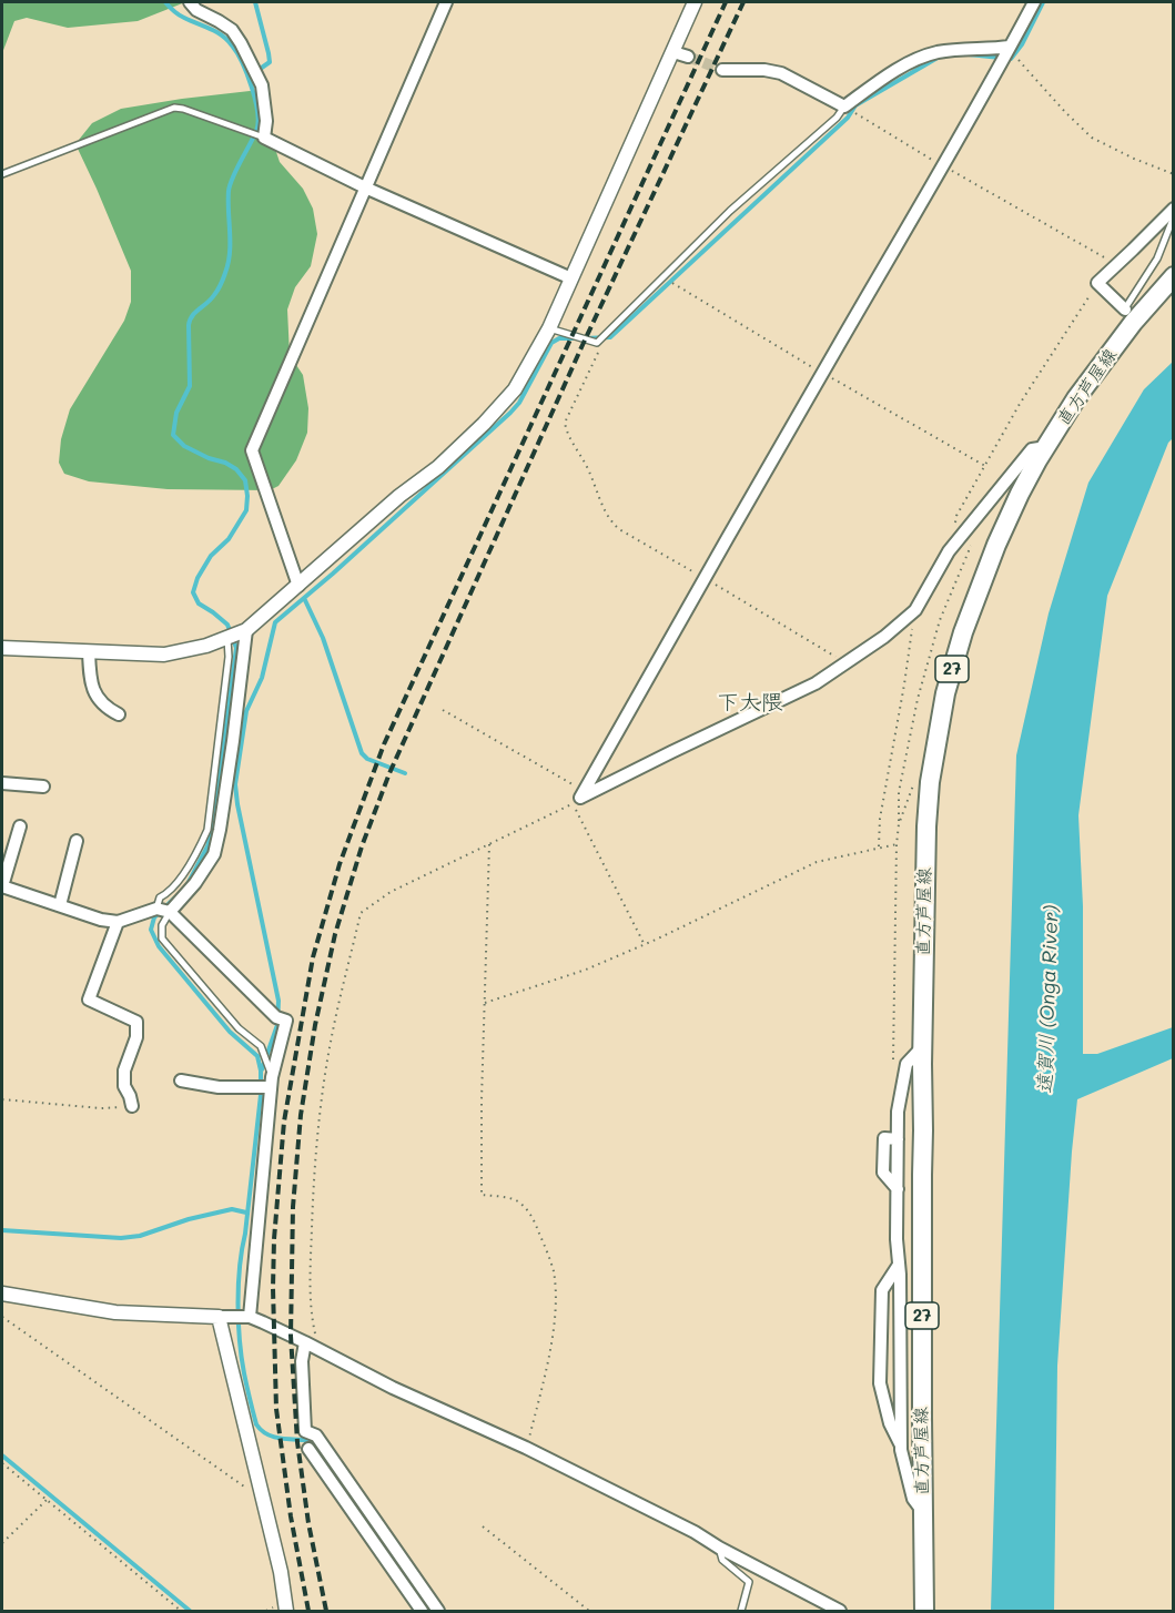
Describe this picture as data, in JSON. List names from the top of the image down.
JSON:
{
  "streets": {
    "main road": ["直方芦屋線", "27"]
  },
  "districts": ["下大隈"],
  "water": ["遠賀川 (Onga River)"]
}
